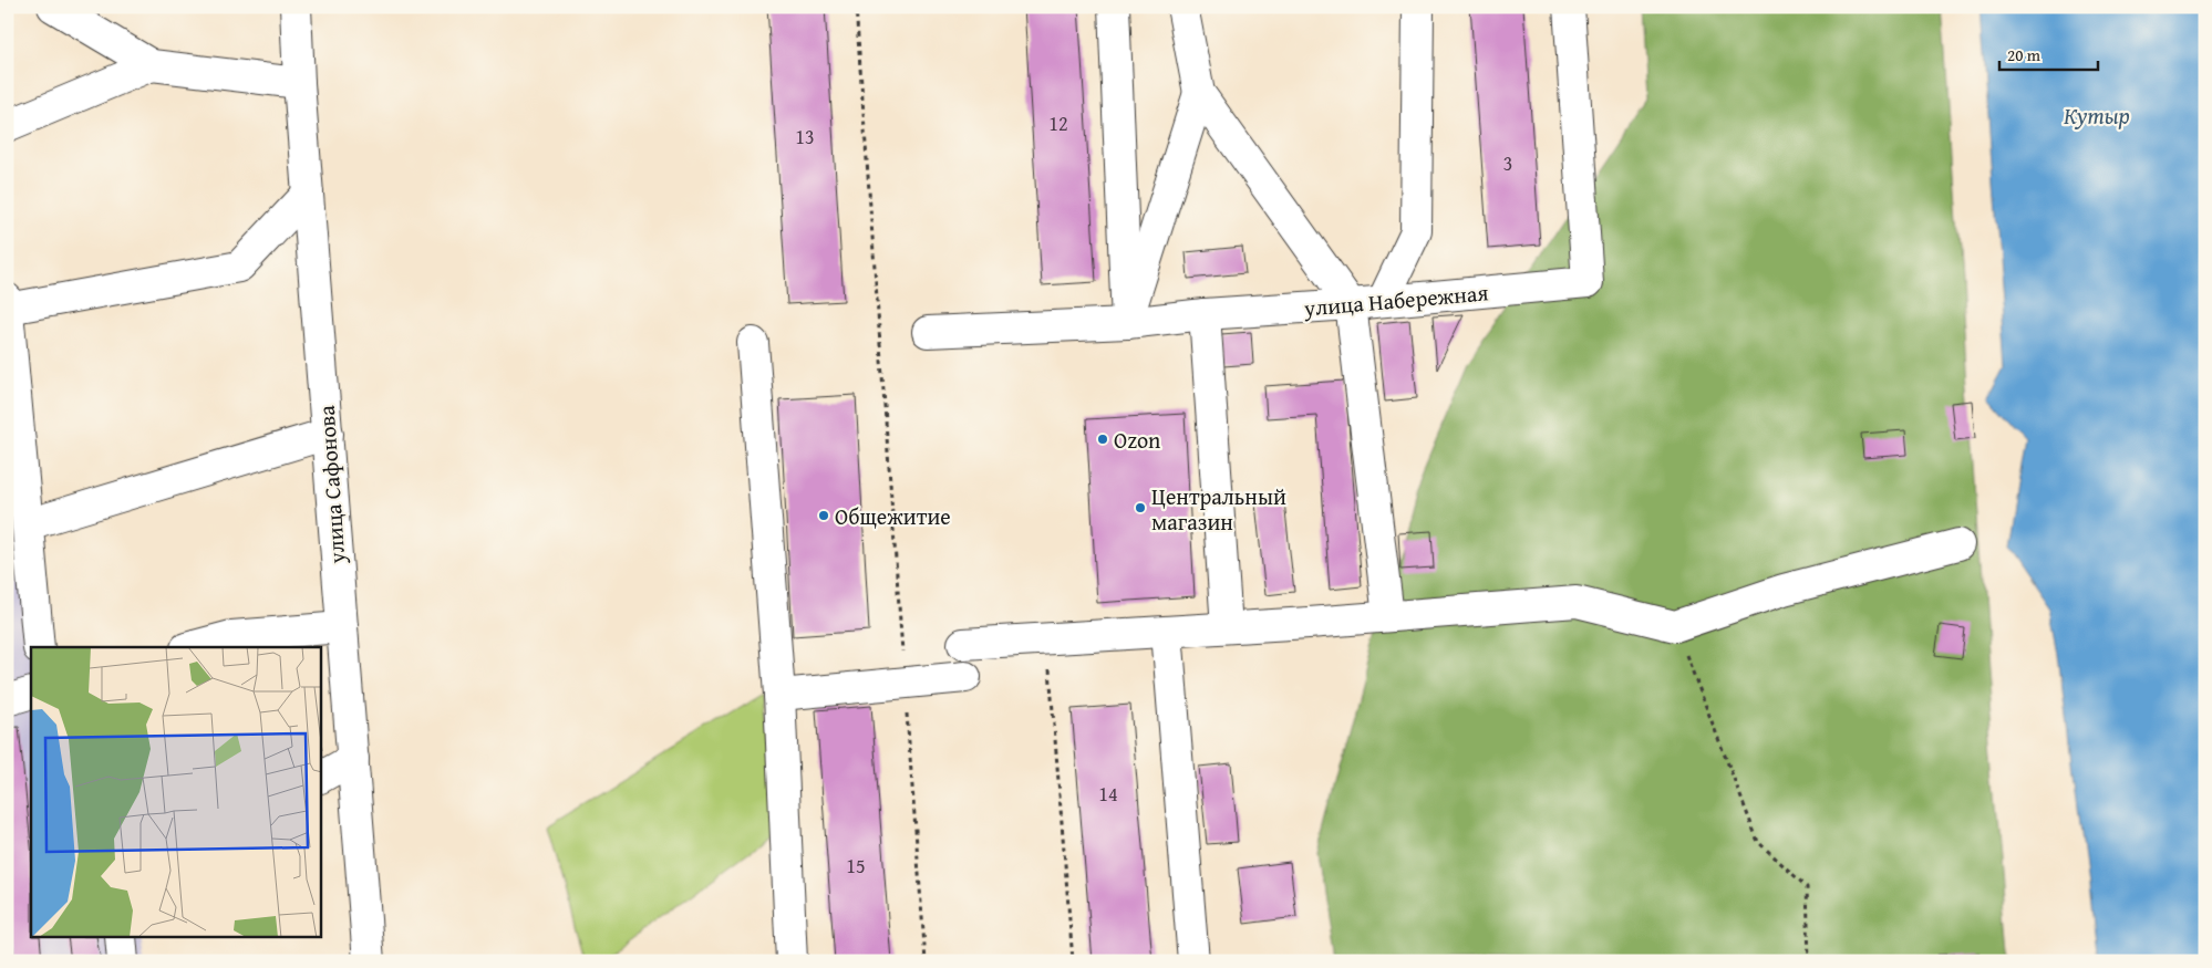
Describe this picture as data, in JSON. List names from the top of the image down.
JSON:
{
  "streets": {
    "street": ["улица Набережная", "улица Сафонова"]
  },
  "water": ["Кутыр"],
  "places": ["Ozon", "Центральный магазин", "Общежитие"],
  "house_numbers": [
    "12",
    "13",
    "3",
    "14",
    "15"
  ],
  "scale_bar": "20 m"
}
